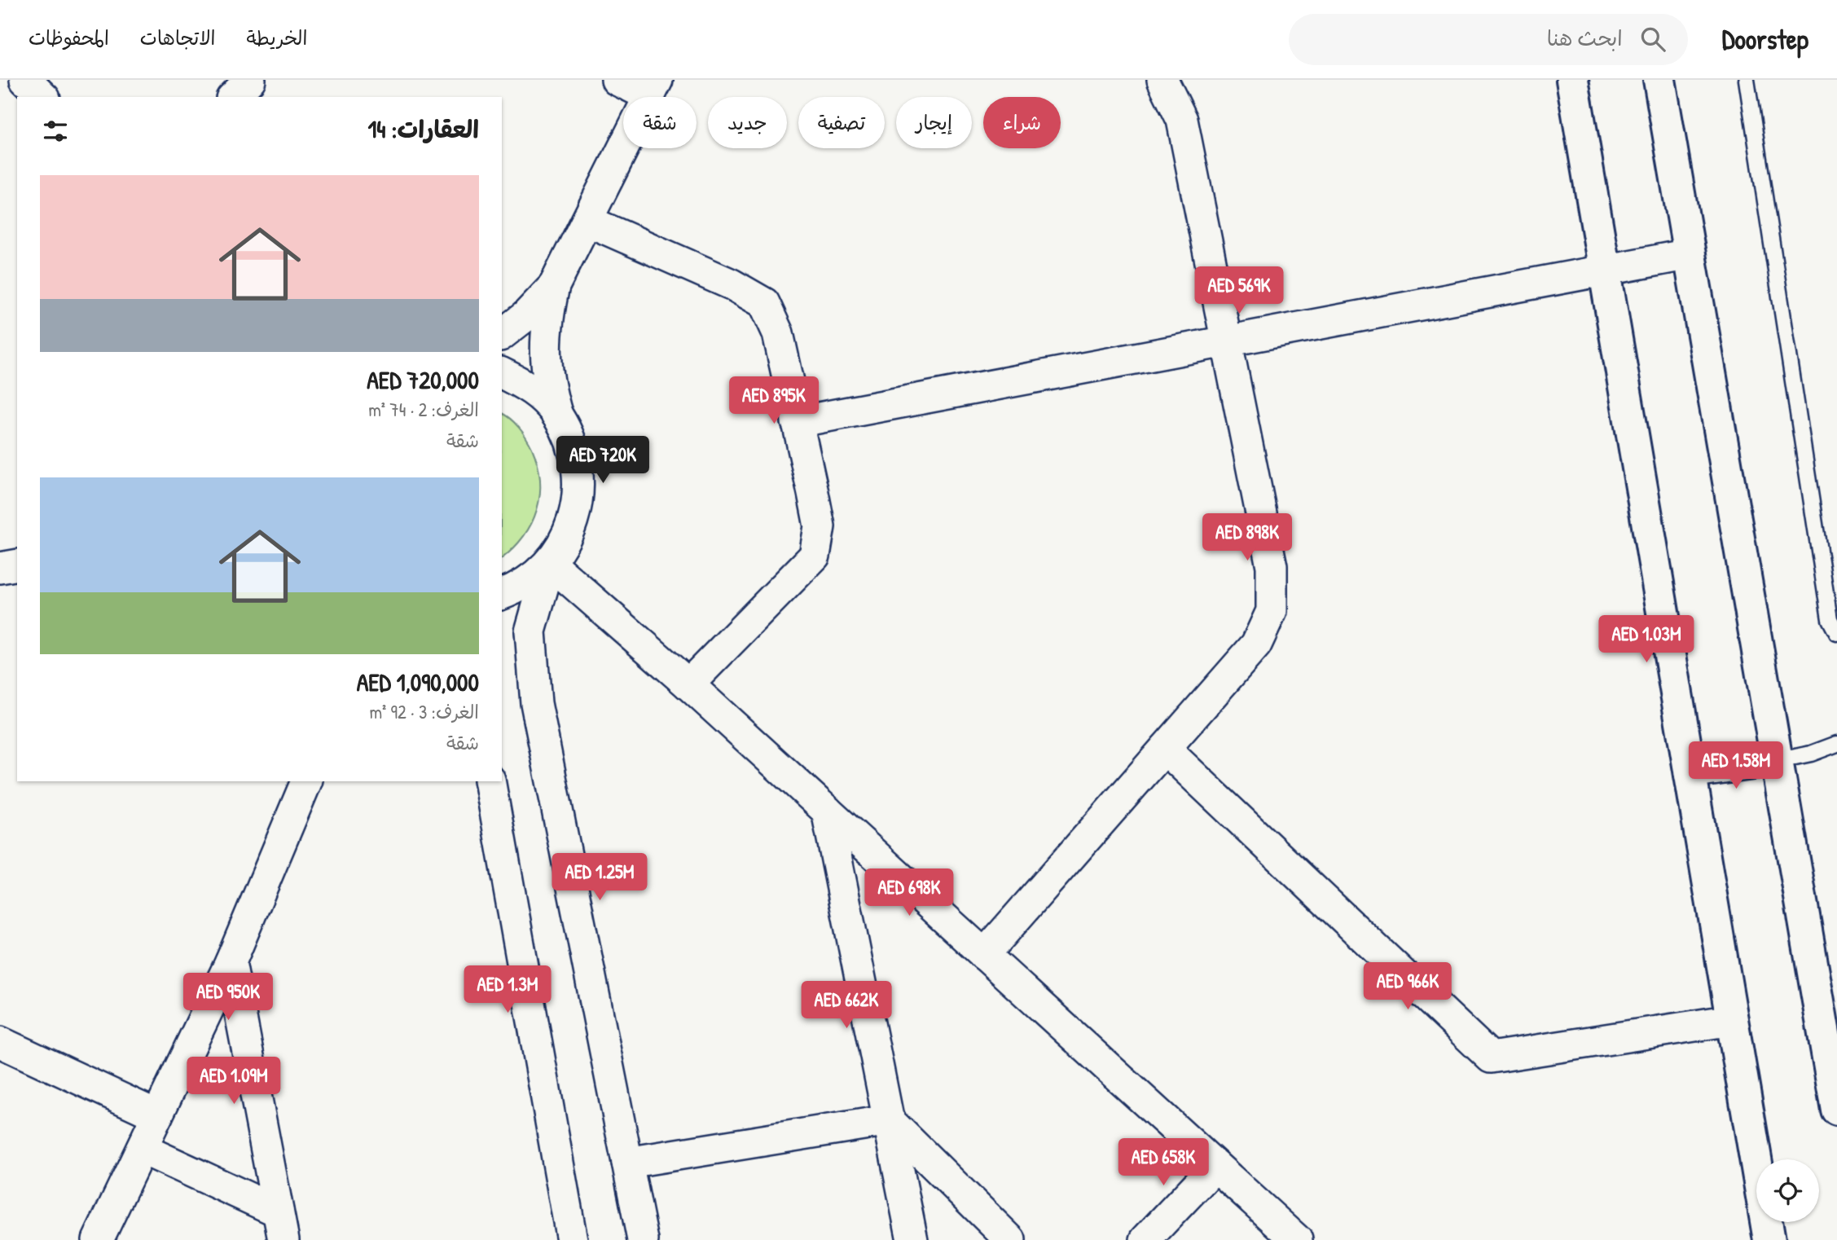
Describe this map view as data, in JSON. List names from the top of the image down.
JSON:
{
  "page": {
    "header": "Doorstep",
    "search": "ابحث هنا",
    "nav": ["الخريطة", "الاتجاهات", "المحفوظات"],
    "chip": [
      "شراء",
      "إيجار",
      "تصفية",
      "جديد",
      "شقة"
    ],
    "heading": "العقارات: 14",
    "list": [
      {
        "name": "AED 720,000",
        "note": "الغرف: 2 · 74 m² · شقة"
      },
      {
        "name": "AED 1,090,000",
        "note": "الغرف: 3 · 92 m² · شقة"
      }
    ],
    "price": [
      "AED 569K",
      "AED 895K",
      "AED 720K",
      "AED 898K",
      "AED 1.03M",
      "AED 1.58M",
      "AED 1.25M",
      "AED 698K",
      "AED 966K",
      "AED 1.3M",
      "AED 950K",
      "AED 662K",
      "AED 1.09M",
      "AED 658K"
    ]
  }
}
